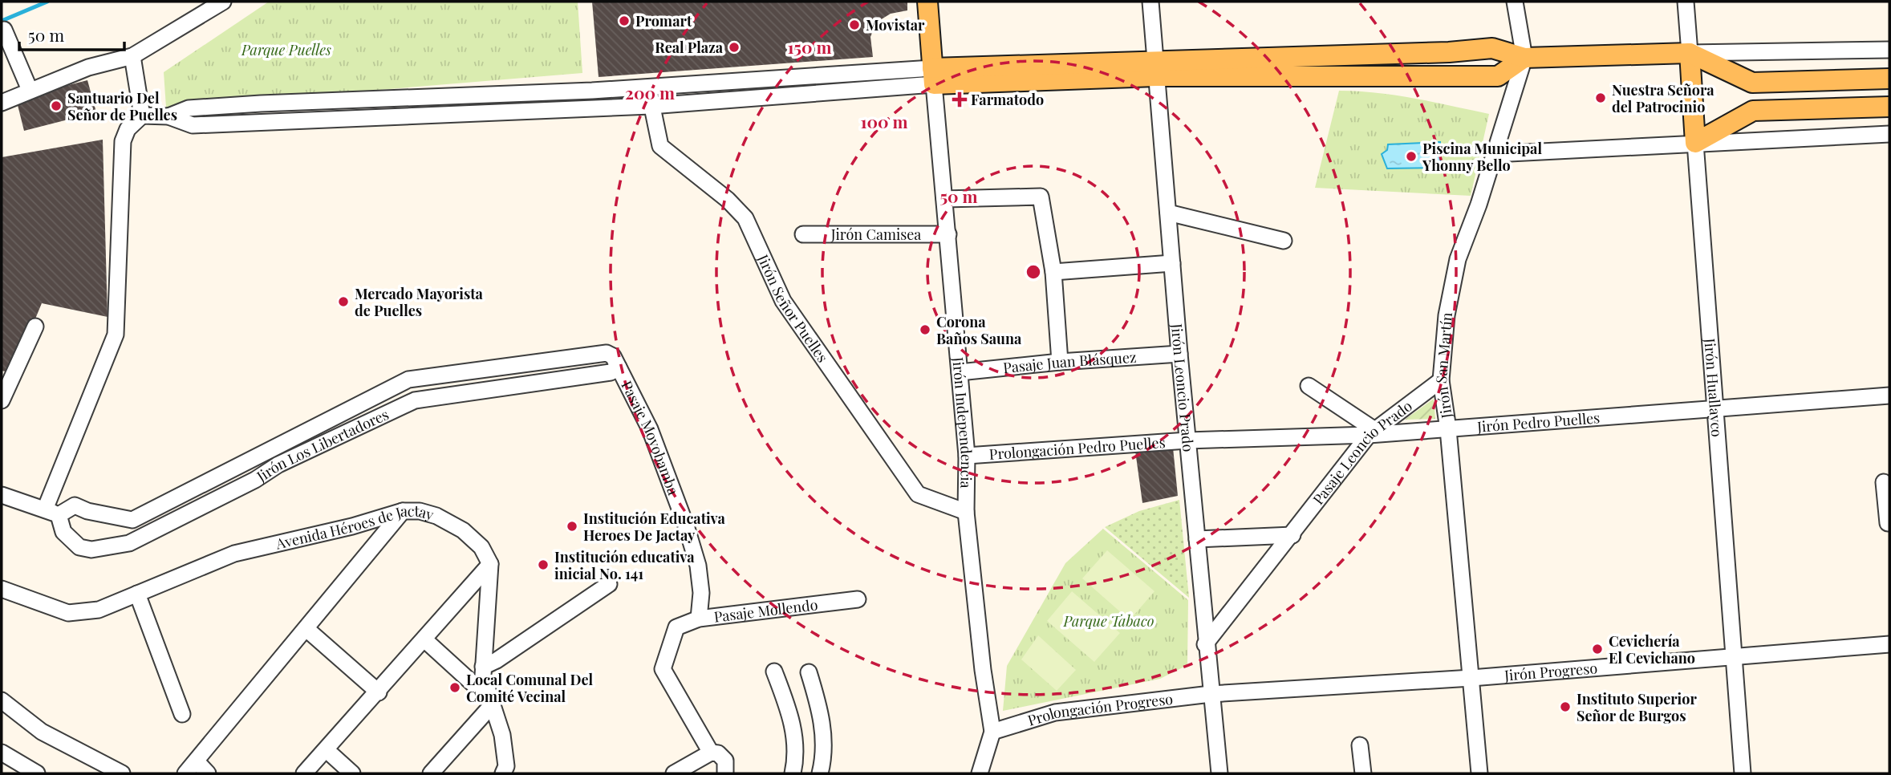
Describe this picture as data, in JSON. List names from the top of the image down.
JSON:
{
  "streets": {
    "main road": ["Jirón Huallayco", "Jirón Independencia"],
    "street": [
      "Jirón Camisea",
      "Jirón Señor Puelles",
      "Pasaje Juan Blásquez",
      "Jirón San Martín",
      "Jirón Leoncio Prado",
      "Jirón Pedro Puelles",
      "Pasaje Moyobamba",
      "Jirón Los Libertadores",
      "Prolongación Pedro Puelles",
      "Pasaje Leoncio Prado",
      "Avenida Héroes de Jactay",
      "Pasaje Mollendo",
      "Jirón Progreso",
      "Prolongación Progreso"
    ]
  },
  "crossings": [
    ["Jirón Camisea", "Jirón Independencia"],
    ["Jirón Señor Puelles", "Jirón Independencia"],
    ["Pasaje Juan Blásquez", "Jirón Leoncio Prado"],
    ["Pasaje Juan Blásquez", "Jirón Independencia"],
    ["Jirón San Martín", "Jirón Pedro Puelles"],
    ["Jirón San Martín", "Pasaje Leoncio Prado"],
    ["Jirón San Martín", "Jirón Progreso"],
    ["Jirón Leoncio Prado", "Jirón Pedro Puelles"],
    ["Jirón Leoncio Prado", "Prolongación Pedro Puelles"],
    ["Jirón Leoncio Prado", "Pasaje Leoncio Prado"],
    ["Jirón Leoncio Prado", "Jirón Progreso"],
    ["Jirón Leoncio Prado", "Prolongación Progreso"],
    ["Jirón Huallayco", "Jirón Pedro Puelles"],
    ["Jirón Huallayco", "Jirón Progreso"],
    ["Jirón Independencia", "Prolongación Pedro Puelles"],
    ["Jirón Independencia", "Prolongación Progreso"],
    ["Jirón Pedro Puelles", "Prolongación Pedro Puelles"],
    ["Jirón Pedro Puelles", "Pasaje Leoncio Prado"],
    ["Pasaje Moyobamba", "Jirón Los Libertadores"],
    ["Pasaje Moyobamba", "Pasaje Mollendo"],
    ["Jirón Progreso", "Prolongación Progreso"]
  ],
  "parks": ["Parque Puelles", "Parque Tabaco"],
  "places": {
    "other": [
      "Promart",
      "Movistar",
      "Real Plaza",
      "Nuestra Señora del Patrocinio",
      "Santuario Del Señor de Puelles",
      "Piscina Municipal Yhonny Bello",
      "Mercado Mayorista de Puelles",
      "Corona Baños Sauna",
      "Institución Educativa Heroes De Jactay",
      "Institución educativa inicial No. 141",
      "Cevichería El Cevichano",
      "Local Comunal Del Comité Vecinal",
      "Instituto Superior Señor de Burgos"
    ],
    "health": ["Farmatodo"]
  },
  "scale_bar": "50 m",
  "rings": [
    "150 m",
    "200 m",
    "100 m",
    "50 m"
  ]
}
